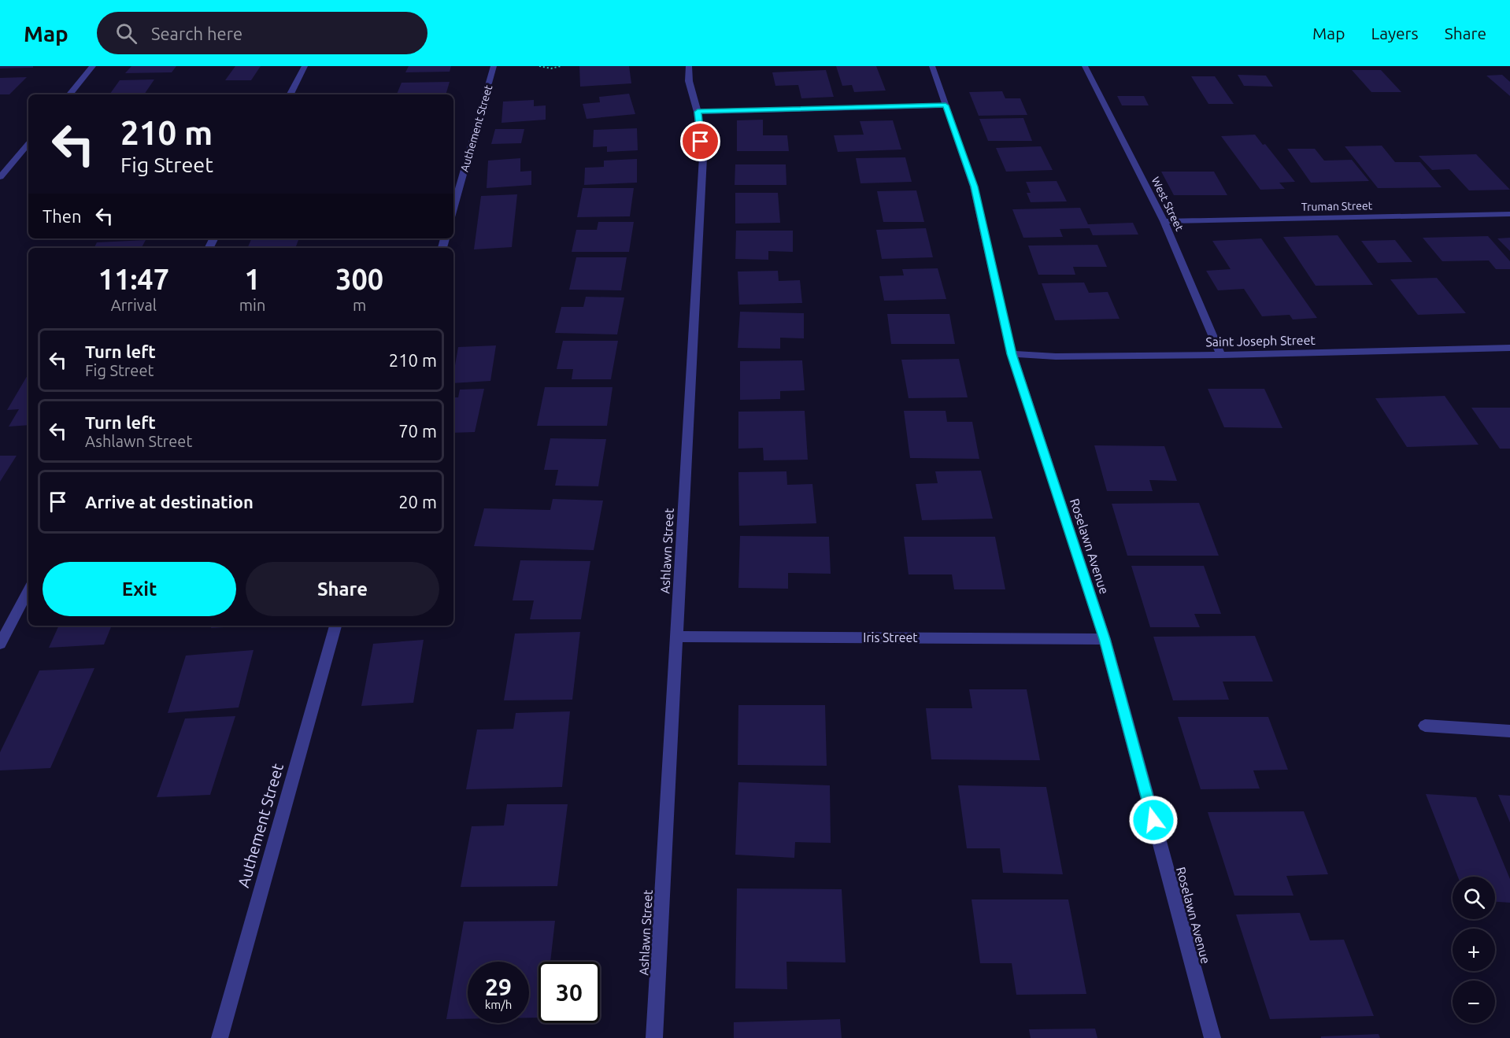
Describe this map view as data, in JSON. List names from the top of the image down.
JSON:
{
  "streets": {
    "street": [
      "Authement Street",
      "West Street",
      "Truman Street",
      "Saint Joseph Street",
      "Roselawn Avenue",
      "Ashlawn Street",
      "Iris Street"
    ]
  },
  "crossings": [
    ["West Street", "Truman Street"],
    ["West Street", "Saint Joseph Street"],
    ["Saint Joseph Street", "Roselawn Avenue"],
    ["Roselawn Avenue", "Iris Street"],
    ["Ashlawn Street", "Iris Street"]
  ],
  "page": {
    "header": "Map",
    "search": "Search here",
    "nav": ["Map", "Layers", "Share"],
    "turn": ["210 m", "Fig Street"],
    "then": "Then",
    "eta": [
      "11:47",
      "Arrival",
      "1",
      "min",
      "300",
      "m"
    ],
    "list": [
      {
        "name": "Turn left",
        "note": "Fig Street",
        "value": "210 m"
      },
      {
        "name": "Turn left",
        "note": "Ashlawn Street",
        "value": "70 m"
      },
      {
        "name": "Arrive at destination",
        "value": "20 m"
      }
    ],
    "buttons": ["Exit", "Share"],
    "map_buttons": ["+", "−"],
    "speed": "29 km/h",
    "limit": "30"
  }
}
